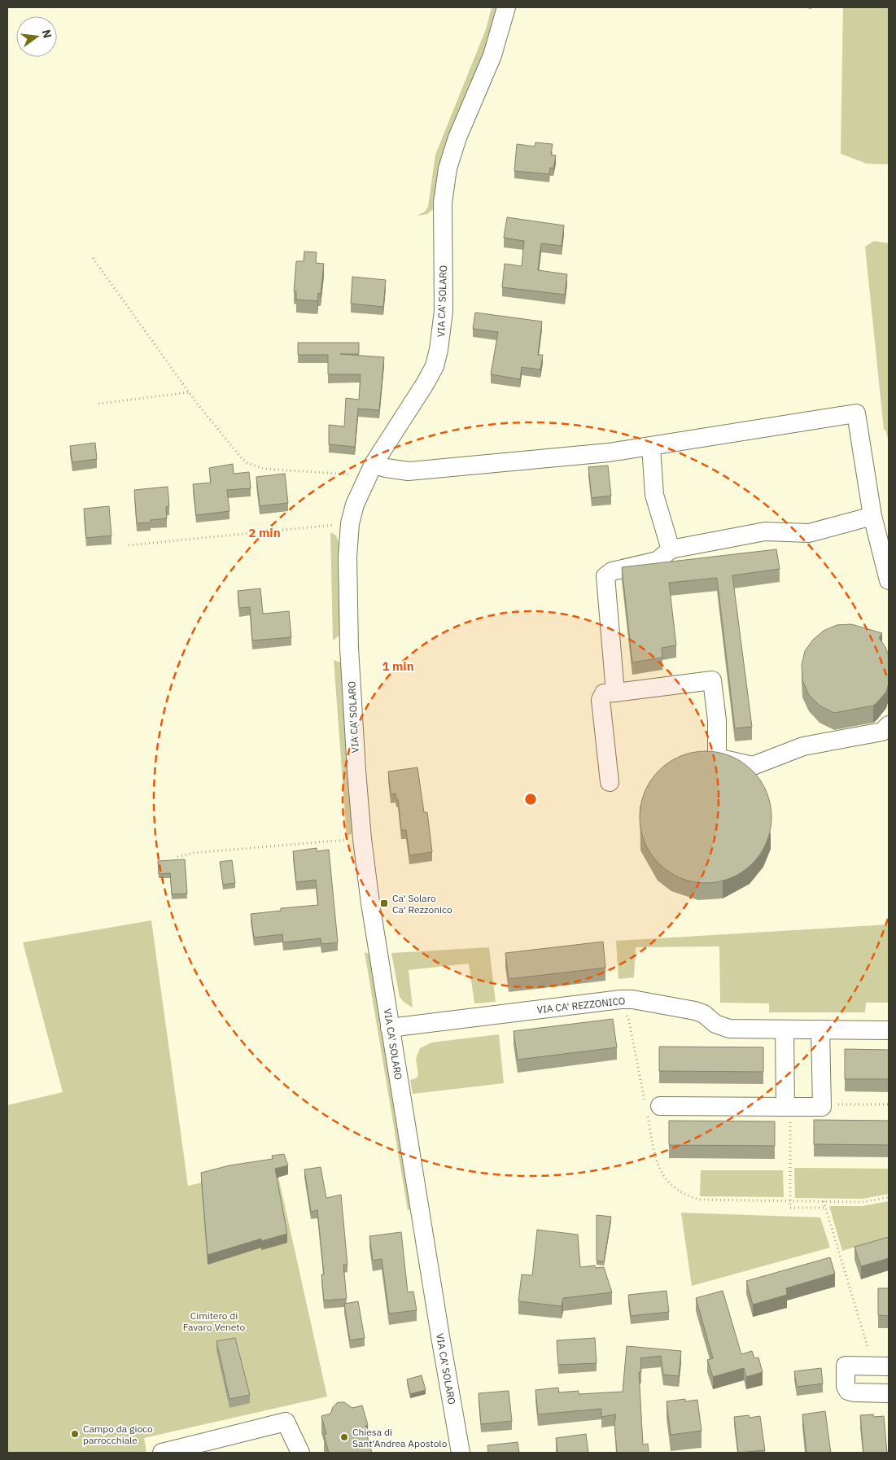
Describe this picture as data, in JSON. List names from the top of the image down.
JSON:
{
  "streets": {
    "street": ["VIA CA' SOLARO", "VIA CA' REZZONICO"]
  },
  "crossings": [
    ["VIA CA' SOLARO", "VIA CA' REZZONICO"]
  ],
  "parks": ["Cimitero di Favaro Veneto"],
  "places": {
    "transit": ["Ca' Solaro Ca' Rezzonico"],
    "other": ["Campo da gioco parrocchiale", "Chiesa di Sant'Andrea Apostolo"]
  },
  "north": "right",
  "rings": ["2 min", "1 min"]
}
